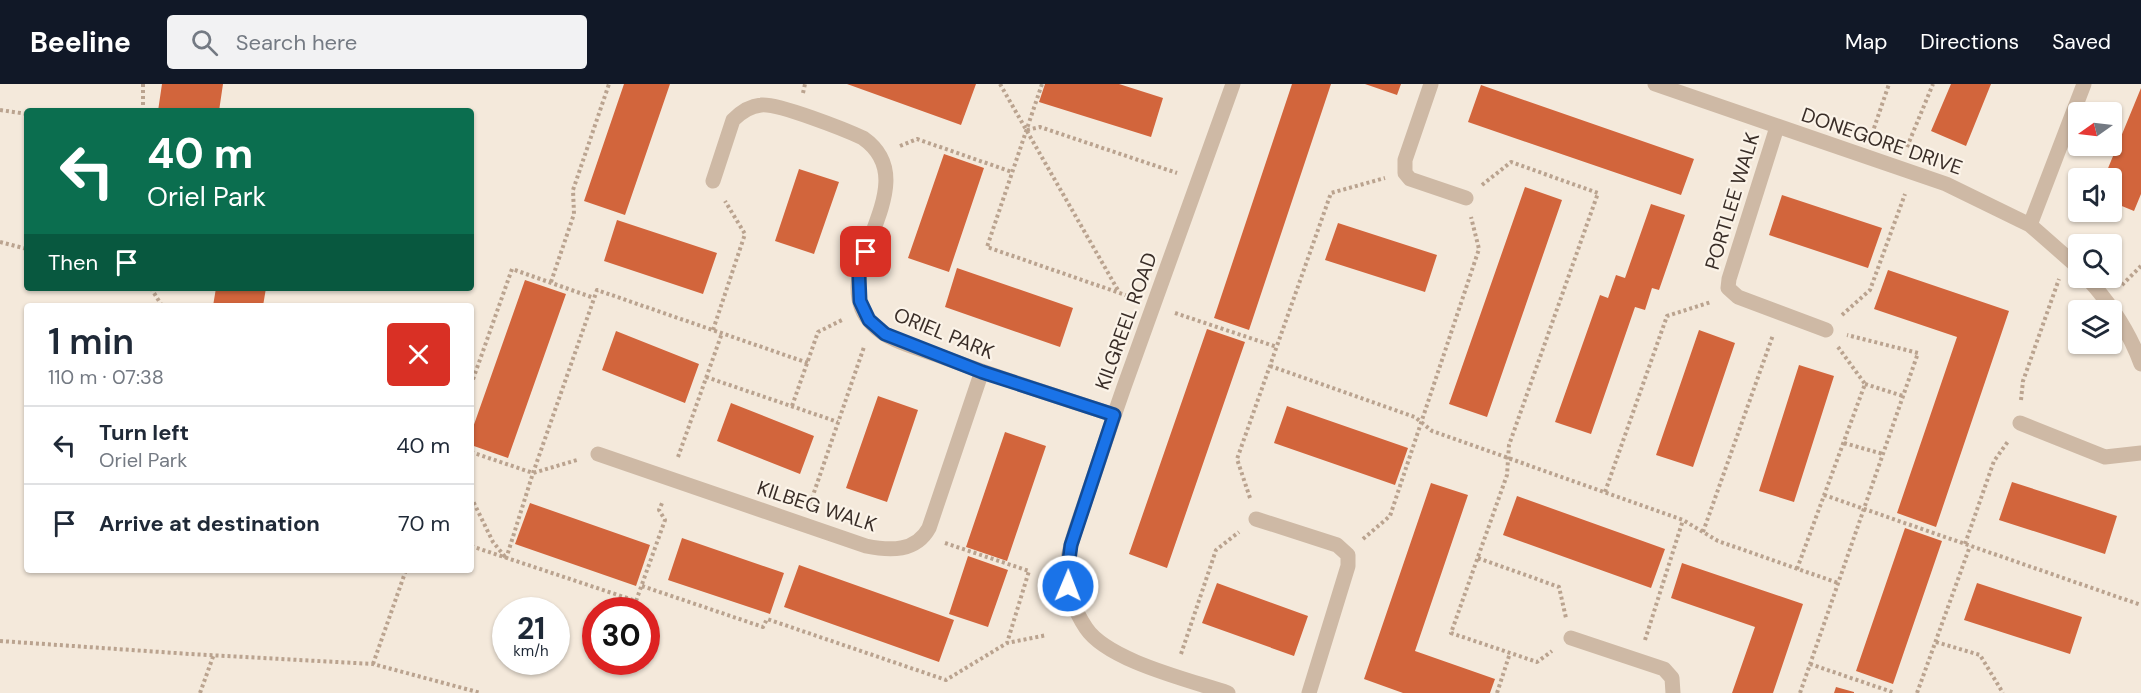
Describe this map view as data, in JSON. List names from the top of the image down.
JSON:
{
  "streets": {
    "street": [
      "DONEGORE DRIVE",
      "PORTLEE WALK",
      "KILGREEL ROAD",
      "ORIEL PARK",
      "KILBEG WALK"
    ]
  },
  "crossings": [
    ["DONEGORE DRIVE", "PORTLEE WALK"],
    ["KILGREEL ROAD", "ORIEL PARK"]
  ],
  "north": "left",
  "page": {
    "header": "Beeline",
    "search": "Search here",
    "nav": ["Map", "Directions", "Saved"],
    "turn": ["40 m", "Oriel Park"],
    "then": "Then",
    "heading": ["1 min", "110 m · 07:38"],
    "list": [
      {
        "name": "Turn left",
        "note": "Oriel Park",
        "value": "40 m"
      },
      {
        "name": "Arrive at destination",
        "value": "70 m"
      }
    ],
    "speed": "21 km/h",
    "limit": "30"
  }
}
